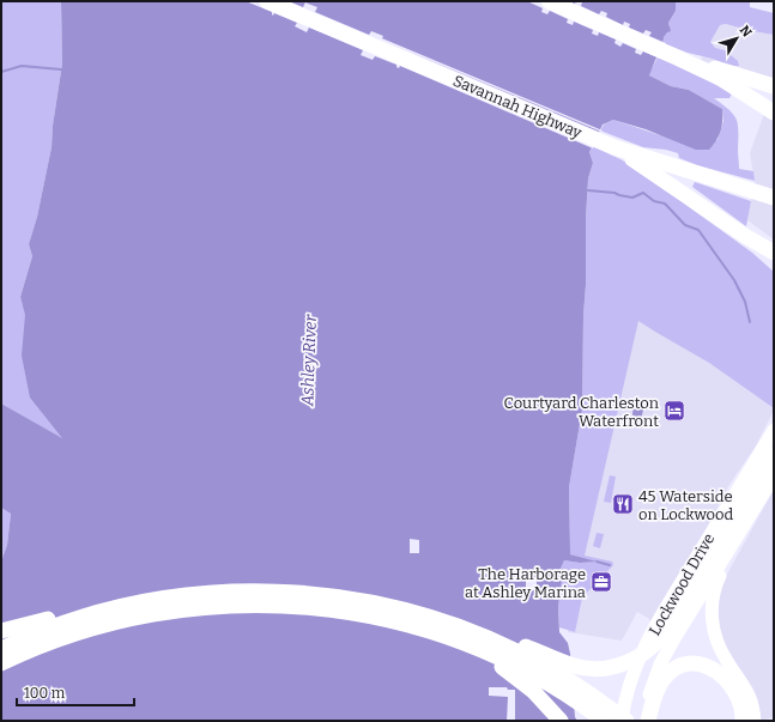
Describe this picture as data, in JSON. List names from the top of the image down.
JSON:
{
  "streets": {
    "highway": ["Savannah Highway"],
    "main road": ["Lockwood Drive"]
  },
  "water": ["Ashley River"],
  "places": {
    "hotel": ["Courtyard Charleston Waterfront"],
    "restaurant": ["45 Waterside on Lockwood"],
    "office": ["The Harborage at Ashley Marina"]
  },
  "scale_bar": "100 m",
  "north": "top right"
}
